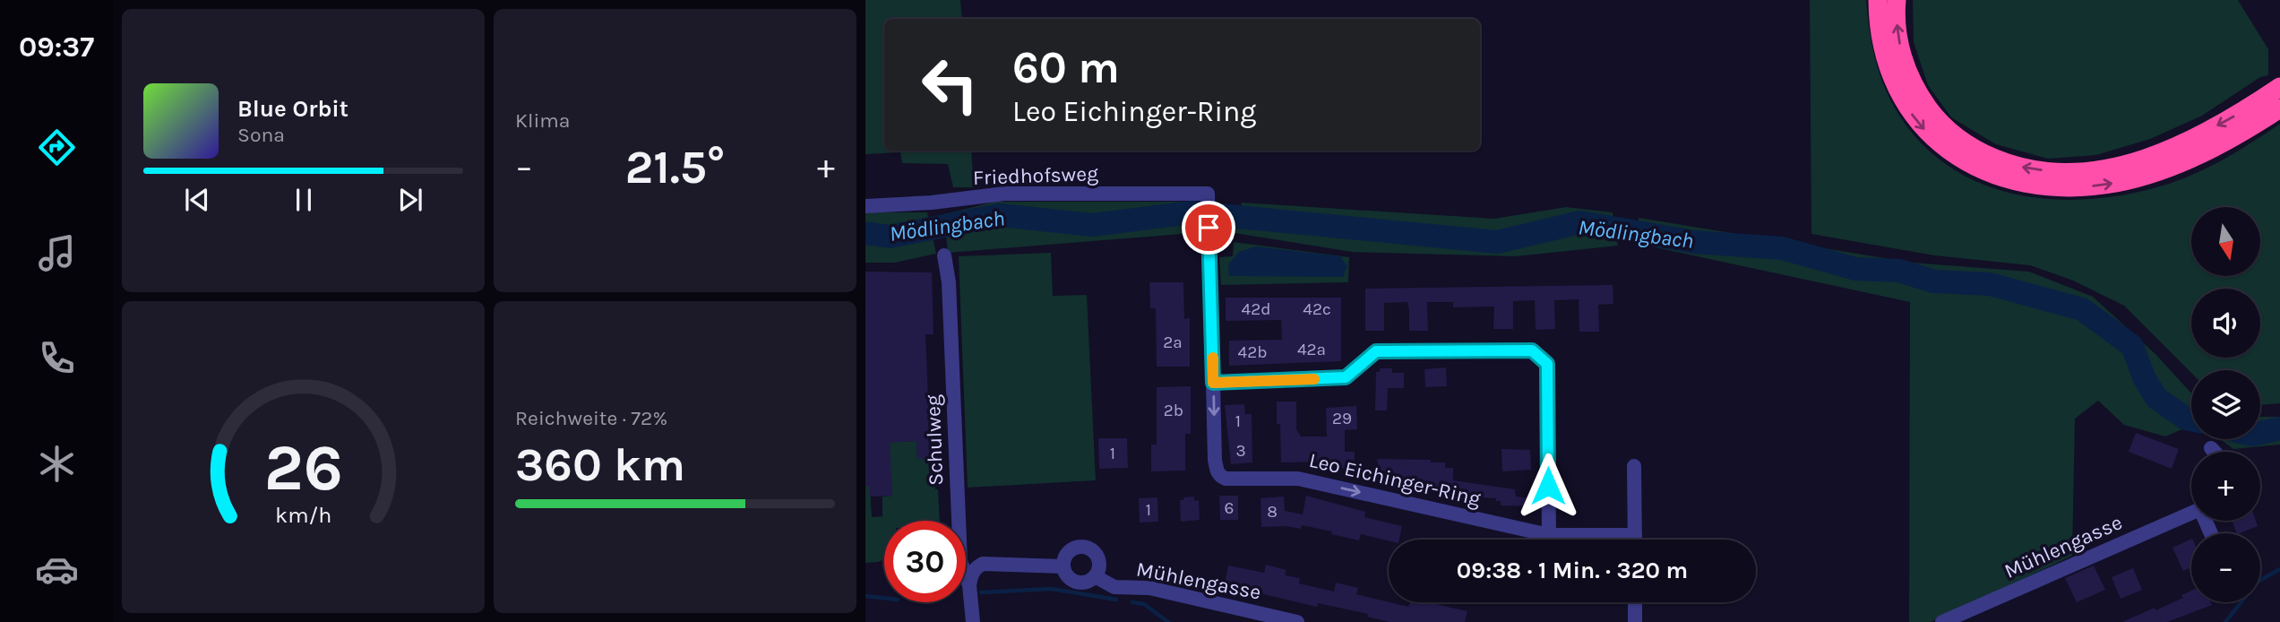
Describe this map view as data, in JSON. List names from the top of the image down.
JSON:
{
  "streets": {
    "street": [
      "Friedhofsweg",
      "Schulweg",
      "Leo Eichinger-Ring",
      "Mühlengasse"
    ]
  },
  "crossings": [
    ["Friedhofsweg", "Leo Eichinger-Ring"]
  ],
  "one_way": ["Leo Eichinger-Ring"],
  "water": ["Mödlingbach"],
  "house_numbers": [
    "42d",
    "42c",
    "2a",
    "42a",
    "42b",
    "2b",
    "29",
    "1",
    "3",
    "1",
    "6",
    "1",
    "8"
  ],
  "north": "bottom",
  "page": {
    "tabs": "09:37",
    "tile": [
      "Klima",
      ["Reichweite · 72%", "360 km"]
    ],
    "turn": ["60 m", "Leo Eichinger-Ring"],
    "song": ["Blue Orbit", "Sona"],
    "heat": ["−", "21.5°", "+"],
    "map_buttons": ["+", "−"],
    "limit": "30",
    "trip": "09:38 · 1 Min. · 320 m",
    "gauge": ["26", "km/h"]
  }
}
